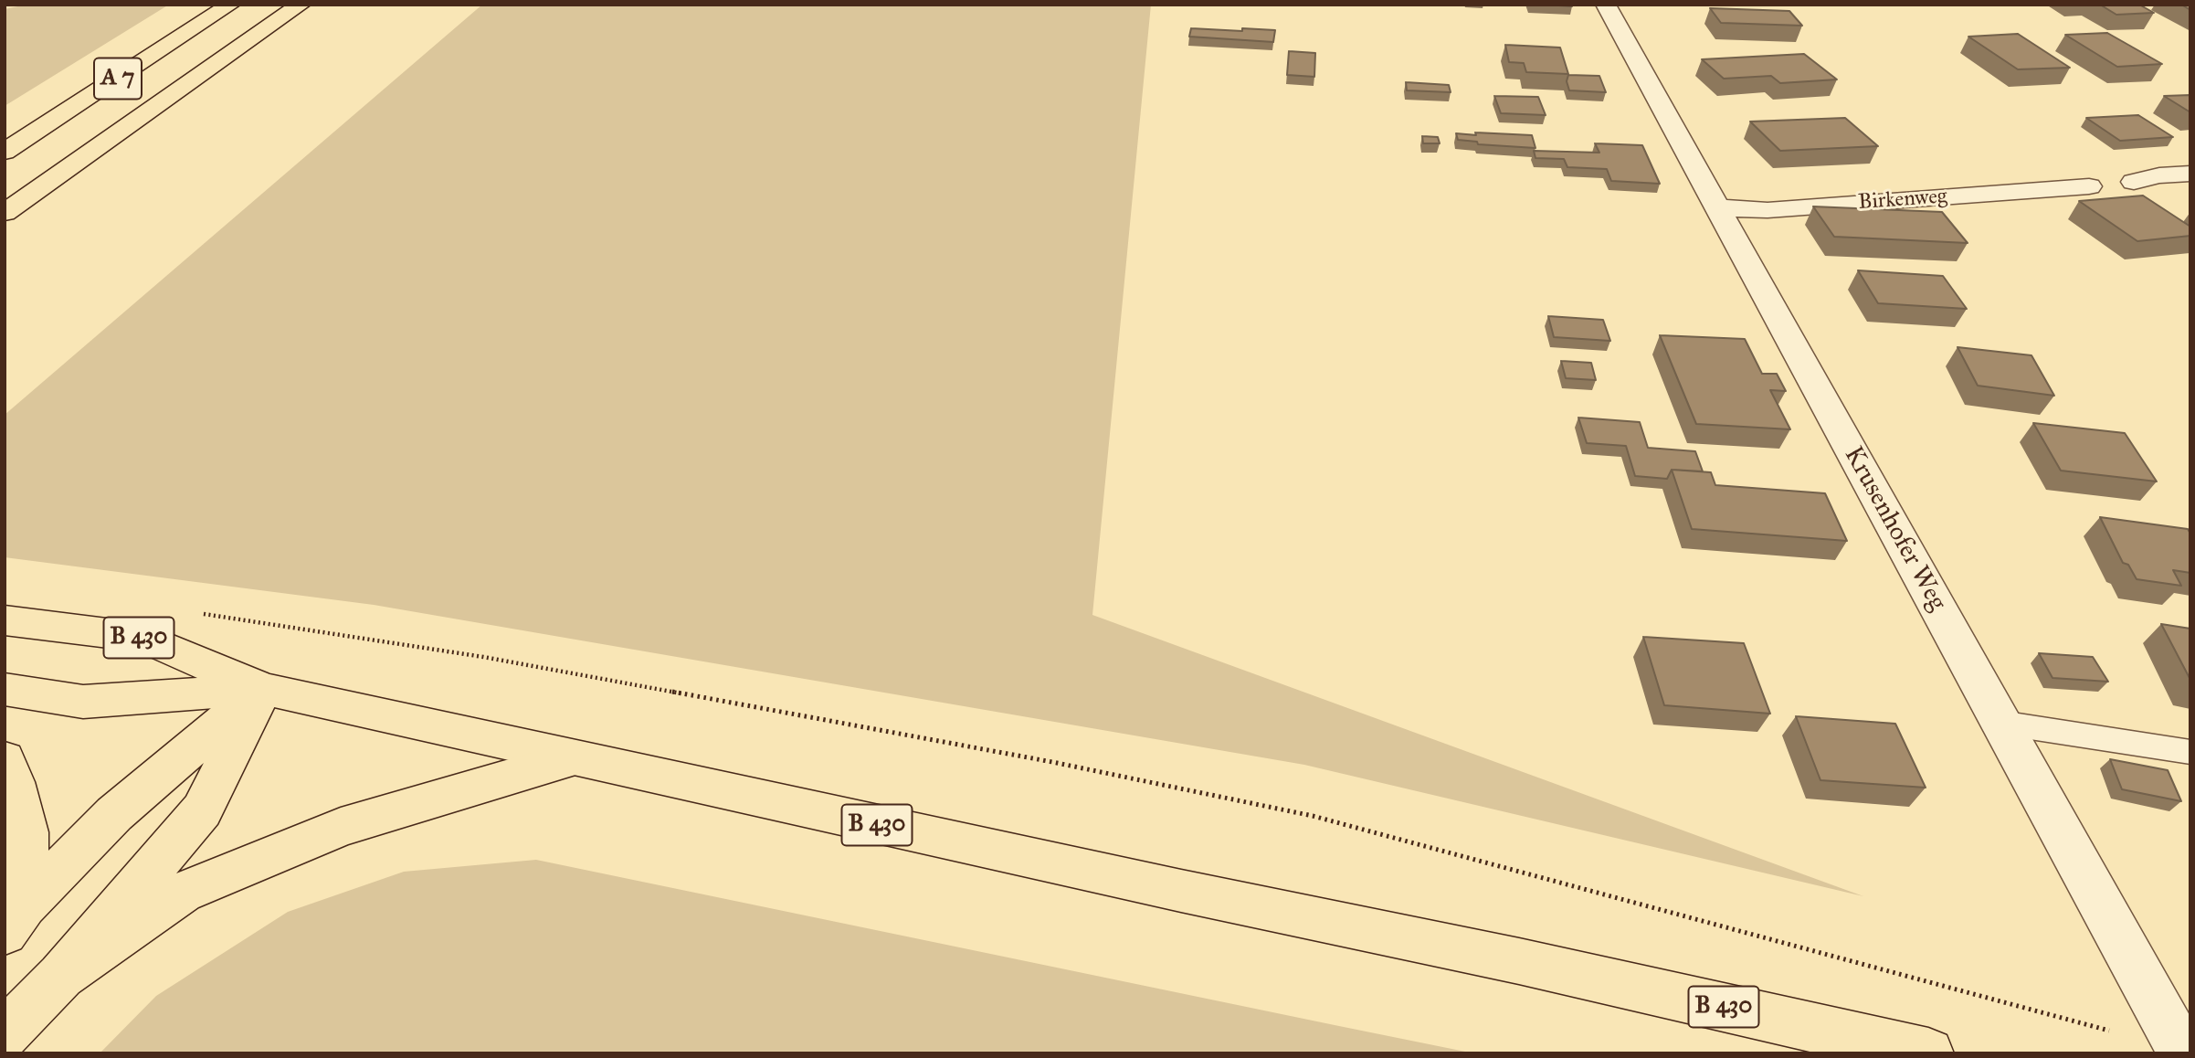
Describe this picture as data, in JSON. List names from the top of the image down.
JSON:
{
  "streets": {
    "main road": ["A 7", "B 430"],
    "street": ["Birkenweg", "Krusenhofer Weg"]
  },
  "crossings": [
    ["Birkenweg", "Krusenhofer Weg"]
  ]
}
